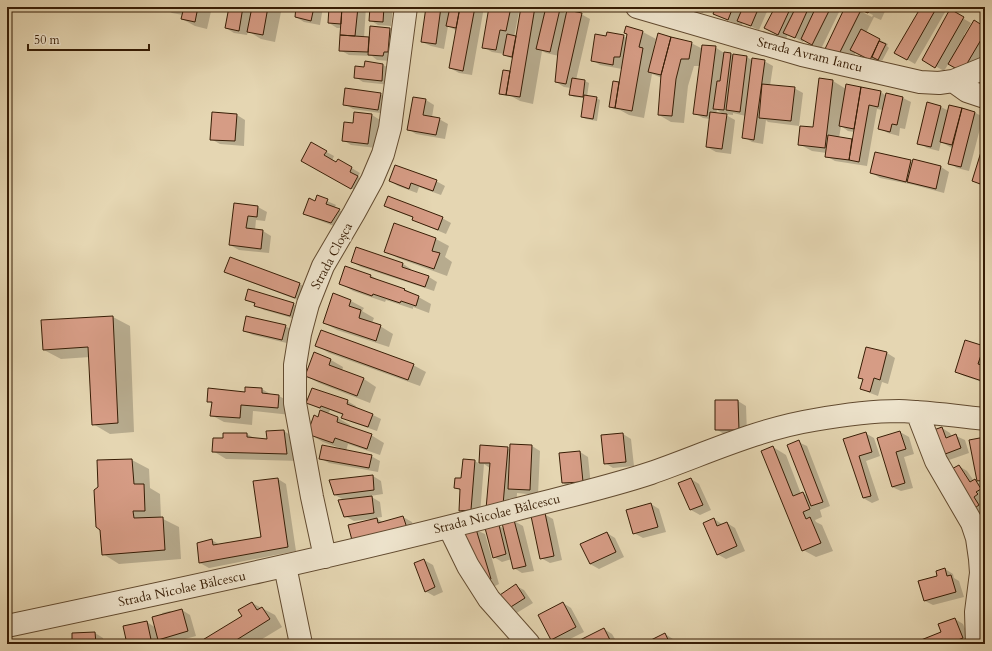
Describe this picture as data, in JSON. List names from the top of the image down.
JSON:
{
  "streets": {
    "street": ["Strada Avram Iancu", "Strada Cloșca", "Strada Nicolae Bălcescu"]
  },
  "crossings": [
    ["Strada Cloșca", "Strada Nicolae Bălcescu"]
  ],
  "scale_bar": "50 m"
}
